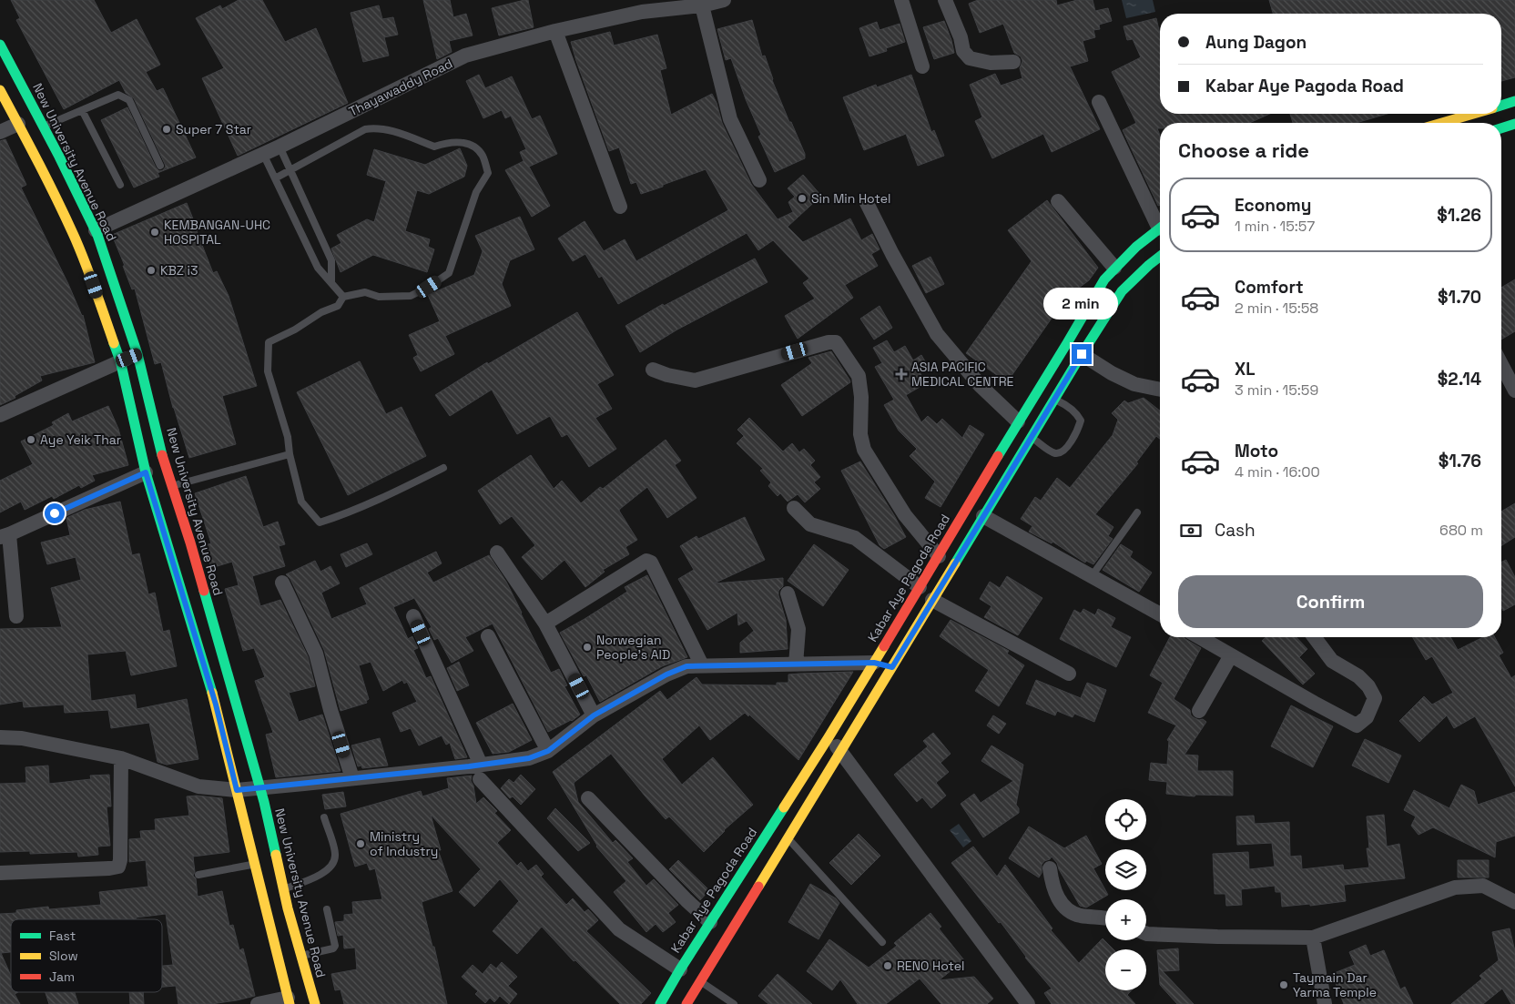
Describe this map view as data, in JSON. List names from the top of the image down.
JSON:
{
  "streets": {
    "main road": ["New University Avenue Road", "Kabar Aye Pagoda Road"],
    "street": ["Thayawaddy Road"]
  },
  "crossings": [
    ["Thayawaddy Road", "New University Avenue Road"]
  ],
  "places": {
    "other": [
      "Super 7 Star",
      "Sin Min Hotel",
      "KEMBANGAN-UHC HOSPITAL",
      "KBZ i3",
      "Aye Yeik Thar",
      "Norwegian People's AID",
      "Ministry of Industry",
      "RENO Hotel",
      "Taymain Dar Yarma Temple"
    ],
    "health": ["ASIA PACIFIC MEDICAL CENTRE"]
  },
  "legend": ["Fast", "Slow", "Jam"],
  "page": {
    "banner": ["Aung Dagon", "Kabar Aye Pagoda Road"],
    "heading": "Choose a ride",
    "list": [
      {
        "name": "Economy",
        "note": "1 min · 15:57",
        "value": "$1.26"
      },
      {
        "name": "Comfort",
        "note": "2 min · 15:58",
        "value": "$1.70"
      },
      {
        "name": "XL",
        "note": "3 min · 15:59",
        "value": "$2.14"
      },
      {
        "name": "Moto",
        "note": "4 min · 16:00",
        "value": "$1.76"
      }
    ],
    "bubble": "2 min",
    "pay": ["Cash", "680 m"],
    "buttons": "Confirm",
    "map_buttons": ["+", "−"]
  }
}
